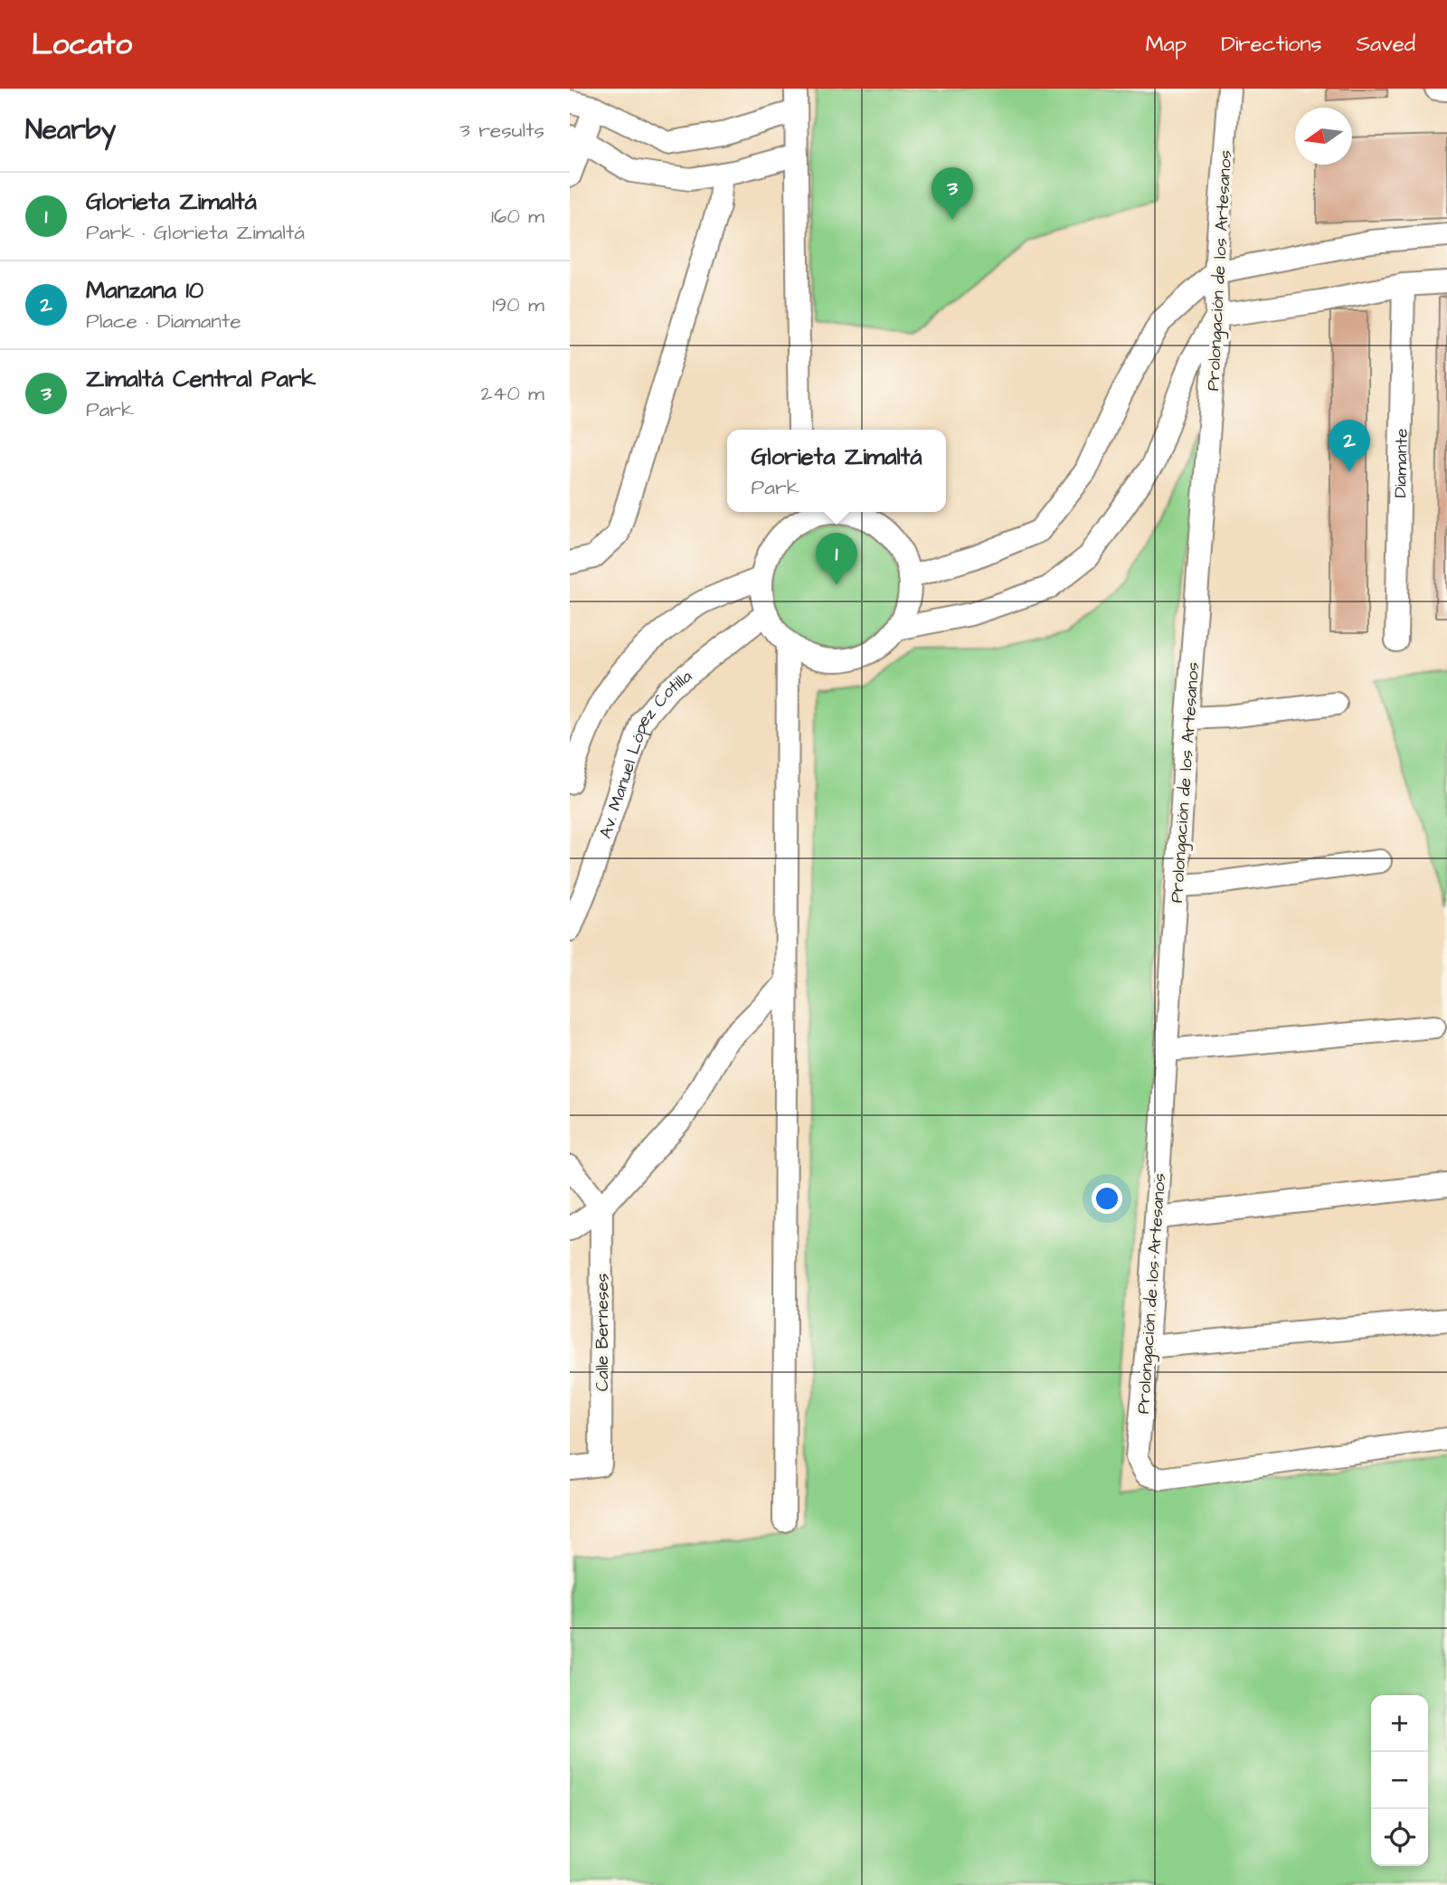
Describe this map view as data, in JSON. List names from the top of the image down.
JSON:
{
  "streets": {
    "street": [
      "Prolongación de los Artesanos",
      "Diamante",
      "Av. Manuel López Cotilla",
      "Calle Berneses"
    ]
  },
  "north": "left",
  "page": {
    "header": "Locato",
    "nav": ["Map", "Directions", "Saved"],
    "heading": ["Nearby", "3 results"],
    "pins": ["3", "2", "1"],
    "list": [
      {
        "mark": "1",
        "name": "Glorieta Zimaltá",
        "note": "Park · Glorieta Zimaltá",
        "value": "160 m"
      },
      {
        "mark": "2",
        "name": "Manzana 10",
        "note": "Place · Diamante",
        "value": "190 m"
      },
      {
        "mark": "3",
        "name": "Zimaltá Central Park",
        "note": "Park",
        "value": "240 m"
      }
    ],
    "popup": ["Glorieta Zimaltá", "Park"],
    "map_buttons": ["+", "−"]
  }
}
